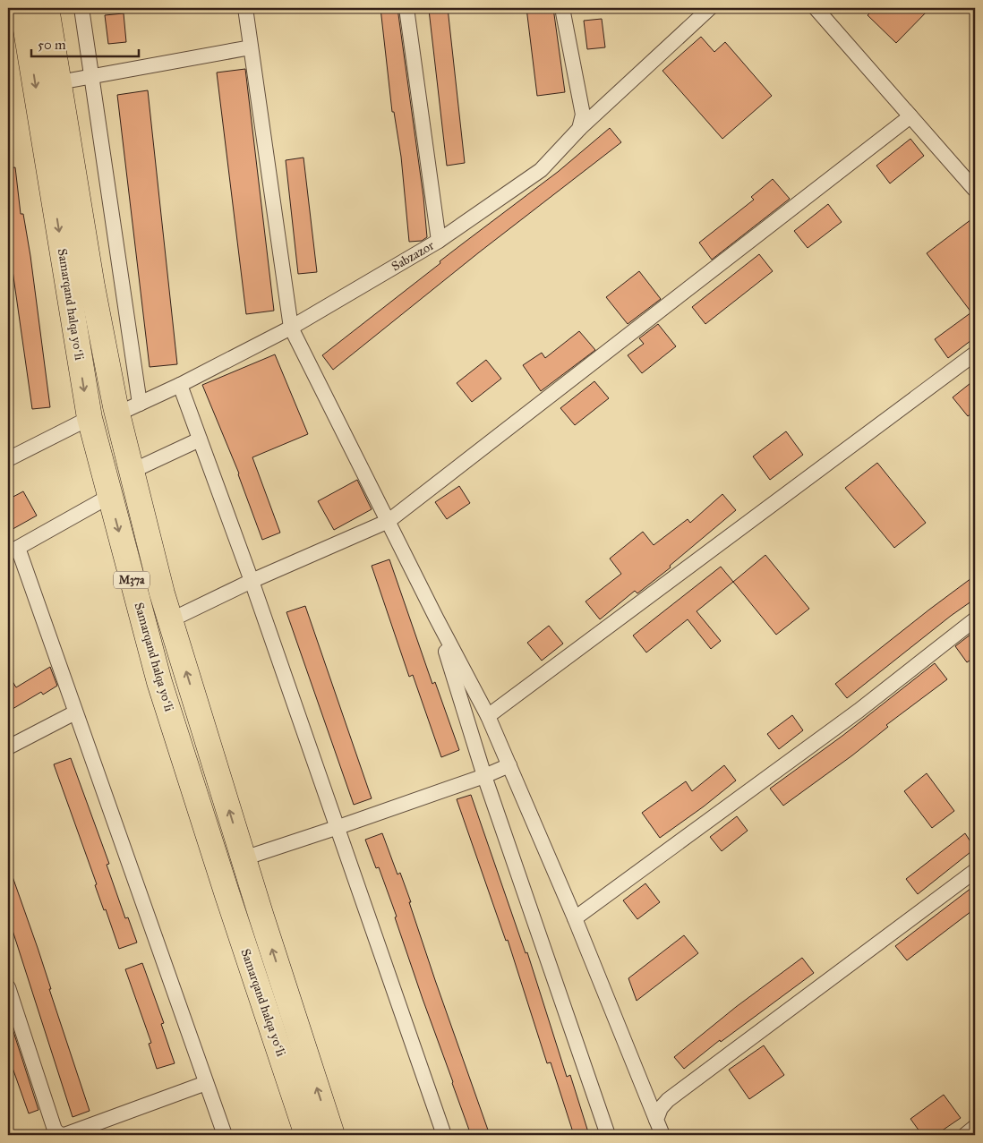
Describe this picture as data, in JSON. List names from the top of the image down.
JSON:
{
  "streets": {
    "highway": ["Samarqand halqa yoʻli", "M37a"],
    "street": ["Sabzazor"]
  },
  "crossings": [
    ["Sabzazor", "Samarqand halqa yoʻli"]
  ],
  "scale_bar": "50 m"
}
